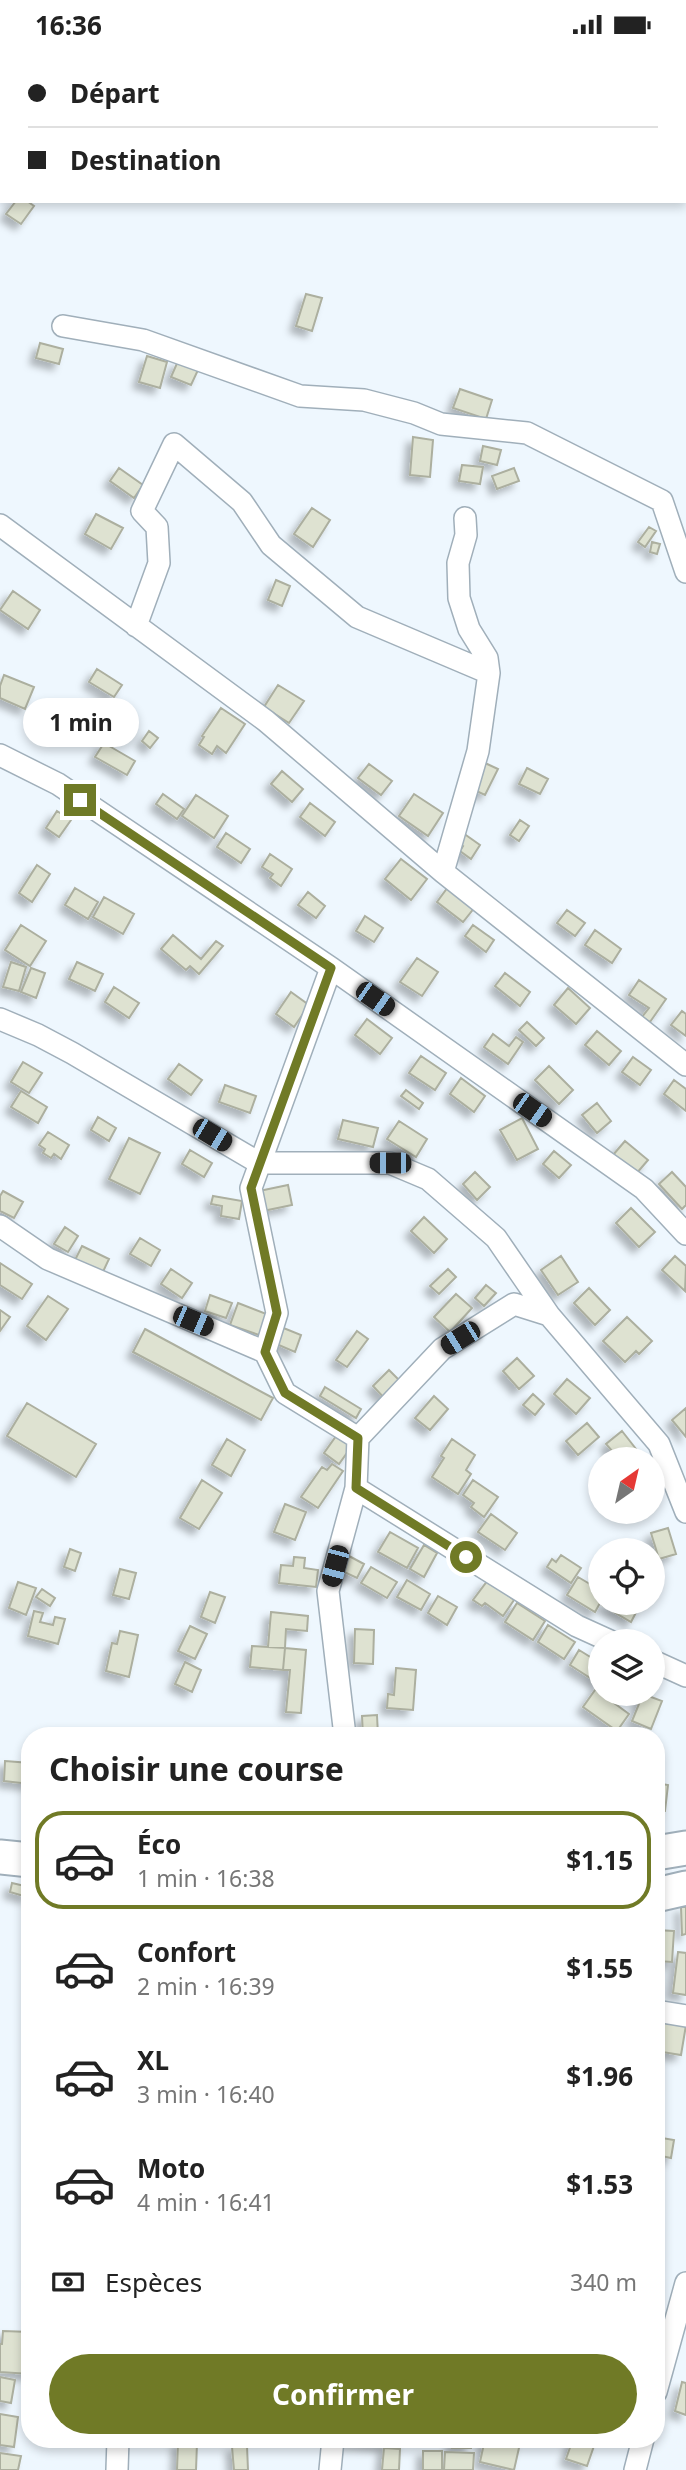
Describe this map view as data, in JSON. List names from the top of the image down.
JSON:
{
  "north": "top right",
  "page": {
    "status": "16:36",
    "banner": ["Départ", "Destination"],
    "bubble": "1 min",
    "heading": "Choisir une course",
    "list": [
      {
        "name": "Éco",
        "note": "1 min · 16:38",
        "value": "$1.15"
      },
      {
        "name": "Confort",
        "note": "2 min · 16:39",
        "value": "$1.55"
      },
      {
        "name": "XL",
        "note": "3 min · 16:40",
        "value": "$1.96"
      },
      {
        "name": "Moto",
        "note": "4 min · 16:41",
        "value": "$1.53"
      }
    ],
    "pay": ["Espèces", "340 m"],
    "buttons": "Confirmer"
  }
}
